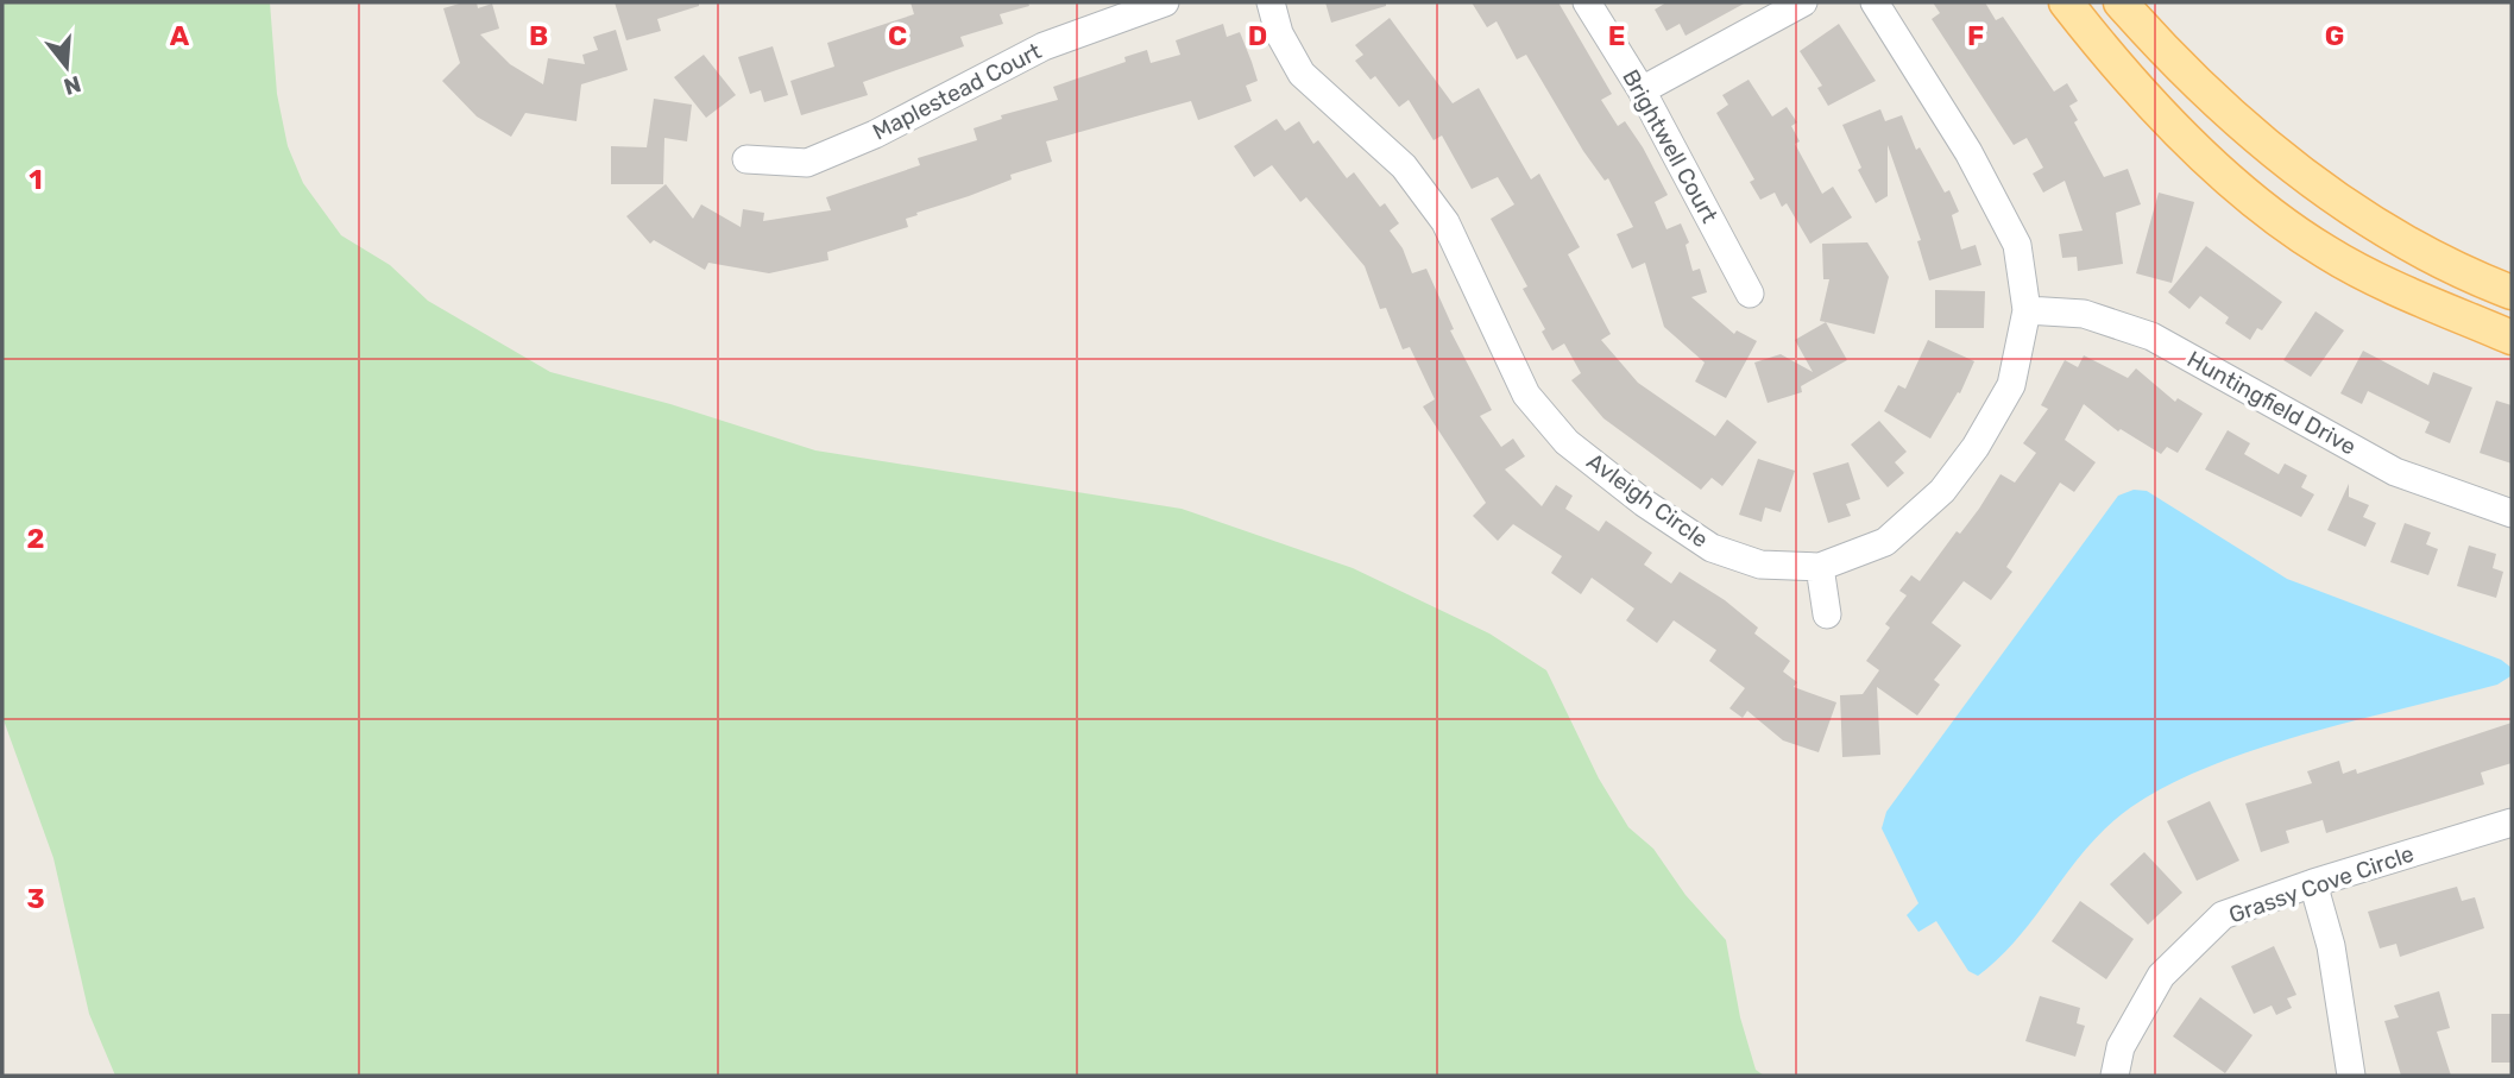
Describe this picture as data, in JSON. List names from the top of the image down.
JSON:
{
  "streets": {
    "street": [
      "Maplestead Court",
      "Brightwell Court",
      "Huntingfield Drive",
      "Avleigh Circle",
      "Grassy Cove Circle"
    ]
  },
  "crossings": [
    ["Huntingfield Drive", "Avleigh Circle"]
  ],
  "north": "bottom",
  "grid": {
    "columns": [
      "A",
      "B",
      "C",
      "D",
      "E",
      "F",
      "G"
    ],
    "rows": ["1", "2", "3"]
  }
}
